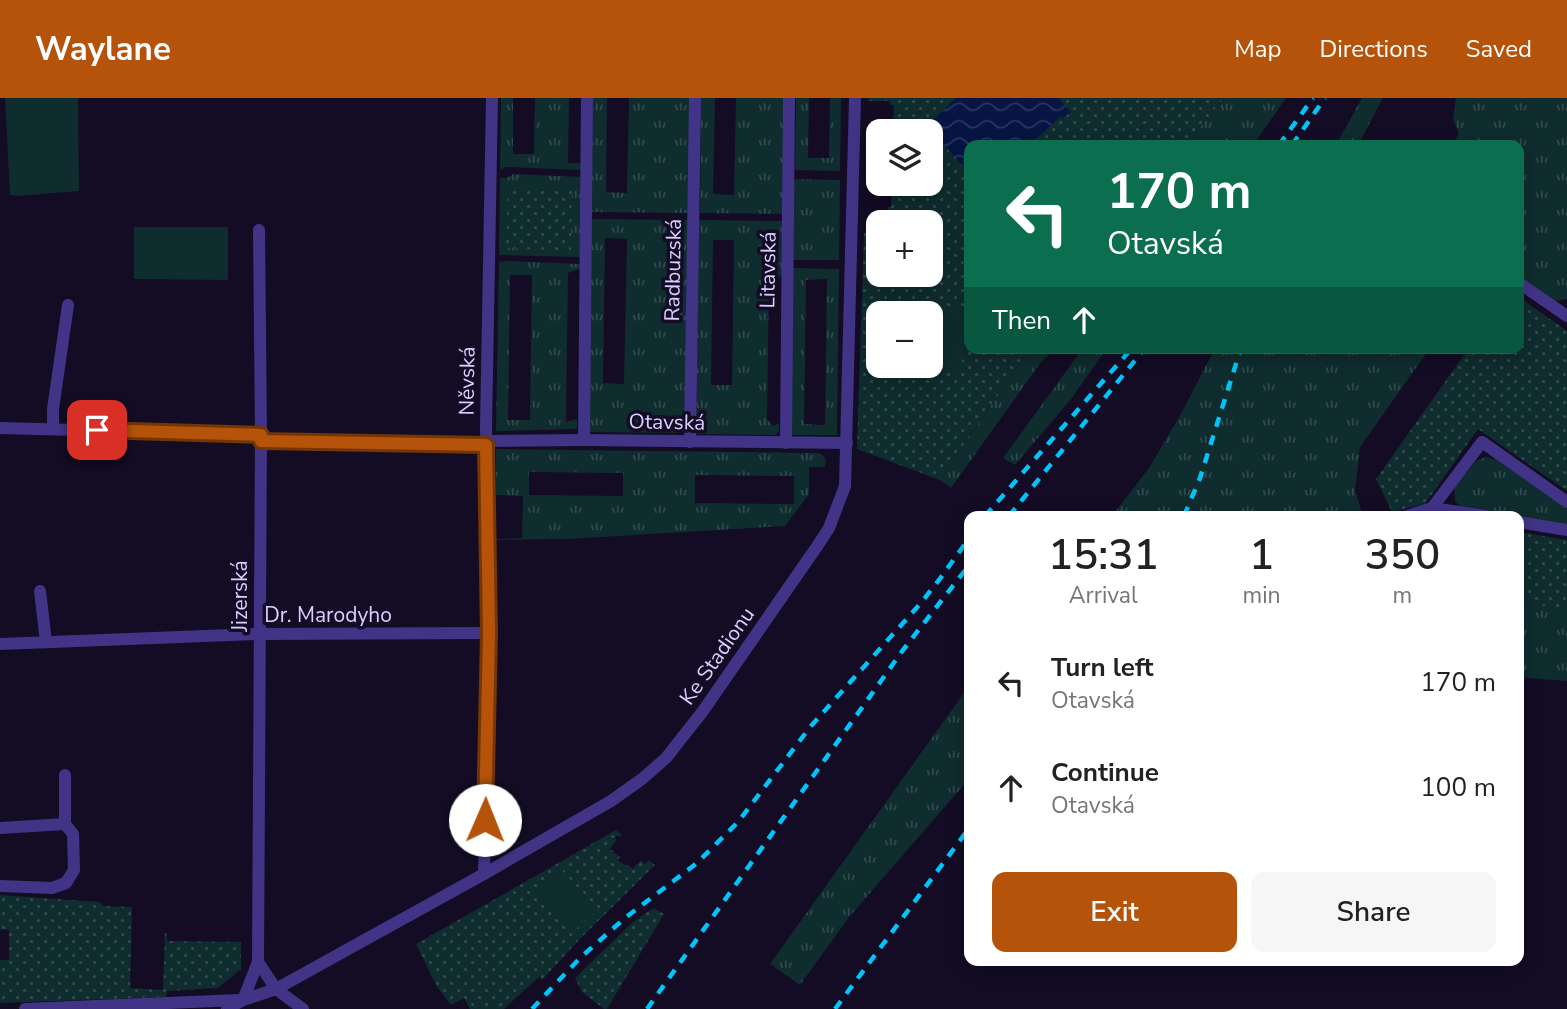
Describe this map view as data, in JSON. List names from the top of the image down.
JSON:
{
  "streets": {
    "street": [
      "Radbuzská",
      "Litavská",
      "Něvská",
      "Otavská",
      "Jizerská",
      "Dr. Marodyho",
      "Ke Stadionu"
    ]
  },
  "crossings": [
    ["Radbuzská", "Otavská"],
    ["Litavská", "Otavská"],
    ["Něvská", "Otavská"],
    ["Něvská", "Dr. Marodyho"],
    ["Něvská", "Ke Stadionu"],
    ["Otavská", "Jizerská"],
    ["Otavská", "Ke Stadionu"],
    ["Jizerská", "Dr. Marodyho"],
    ["Jizerská", "Ke Stadionu"]
  ],
  "page": {
    "header": "Waylane",
    "nav": ["Map", "Directions", "Saved"],
    "map_buttons": ["+", "−"],
    "turn": ["170 m", "Otavská"],
    "then": "Then",
    "eta": [
      "15:31",
      "Arrival",
      "1",
      "min",
      "350",
      "m"
    ],
    "list": [
      {
        "name": "Turn left",
        "note": "Otavská",
        "value": "170 m"
      },
      {
        "name": "Continue",
        "note": "Otavská",
        "value": "100 m"
      }
    ],
    "buttons": ["Exit", "Share"]
  }
}
